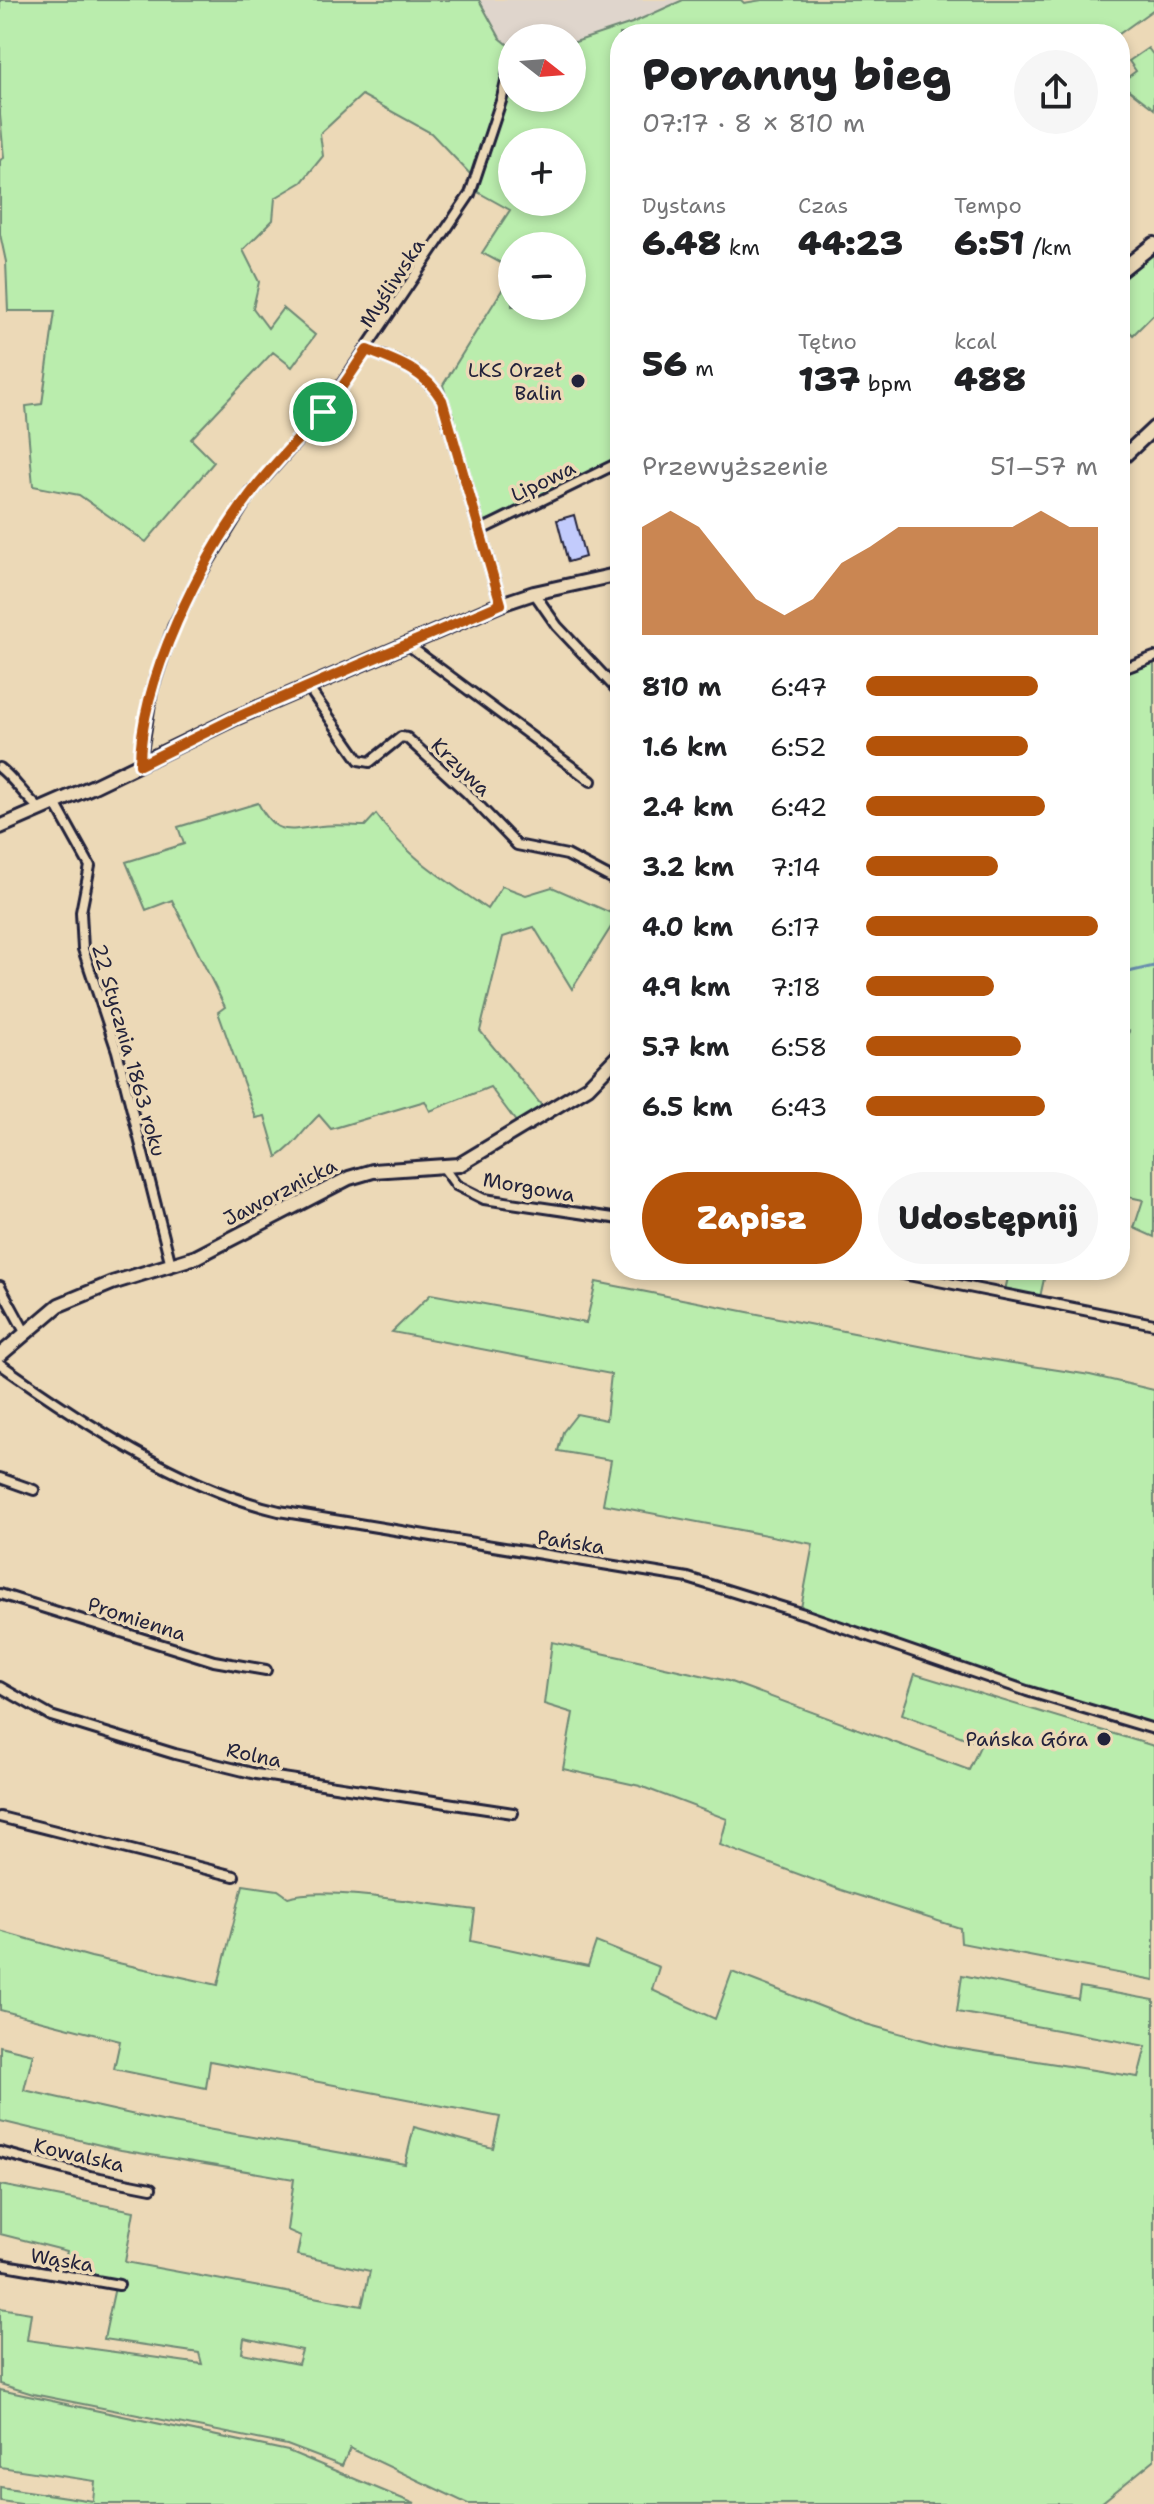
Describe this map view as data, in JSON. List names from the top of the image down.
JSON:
{
  "streets": {
    "street": [
      "Myśliwska",
      "Lipowa",
      "Krzywa",
      "22 Stycznia 1863 roku",
      "Morgowa",
      "Jaworznicka",
      "Pańska",
      "Promienna",
      "Rolna",
      "Kowalska",
      "Wąska"
    ]
  },
  "crossings": [
    ["22 Stycznia 1863 roku", "Jaworznicka"],
    ["Morgowa", "Jaworznicka"]
  ],
  "places": ["LKS Orzeł Balin", "Pańska Góra"],
  "north": "right",
  "page": {
    "map_buttons": ["+", "−"],
    "heading": ["Poranny bieg", "07:17 · 8 × 810 m"],
    "stats": [
      ["Dystans", "6.48 km"],
      ["Czas", "44:23"],
      ["Tempo", "6:51 /km"],
      ["56 m"],
      ["Tętno", "137 bpm"],
      ["kcal", "488"]
    ],
    "chart": ["Przewyższenie", "51–57 m"],
    "list": [
      {
        "name": "810 m",
        "note": "6:47"
      },
      {
        "name": "1.6 km",
        "note": "6:52"
      },
      {
        "name": "2.4 km",
        "note": "6:42"
      },
      {
        "name": "3.2 km",
        "note": "7:14"
      },
      {
        "name": "4.0 km",
        "note": "6:17"
      },
      {
        "name": "4.9 km",
        "note": "7:18"
      },
      {
        "name": "5.7 km",
        "note": "6:58"
      },
      {
        "name": "6.5 km",
        "note": "6:43"
      }
    ],
    "buttons": ["Zapisz", "Udostępnij"]
  }
}
